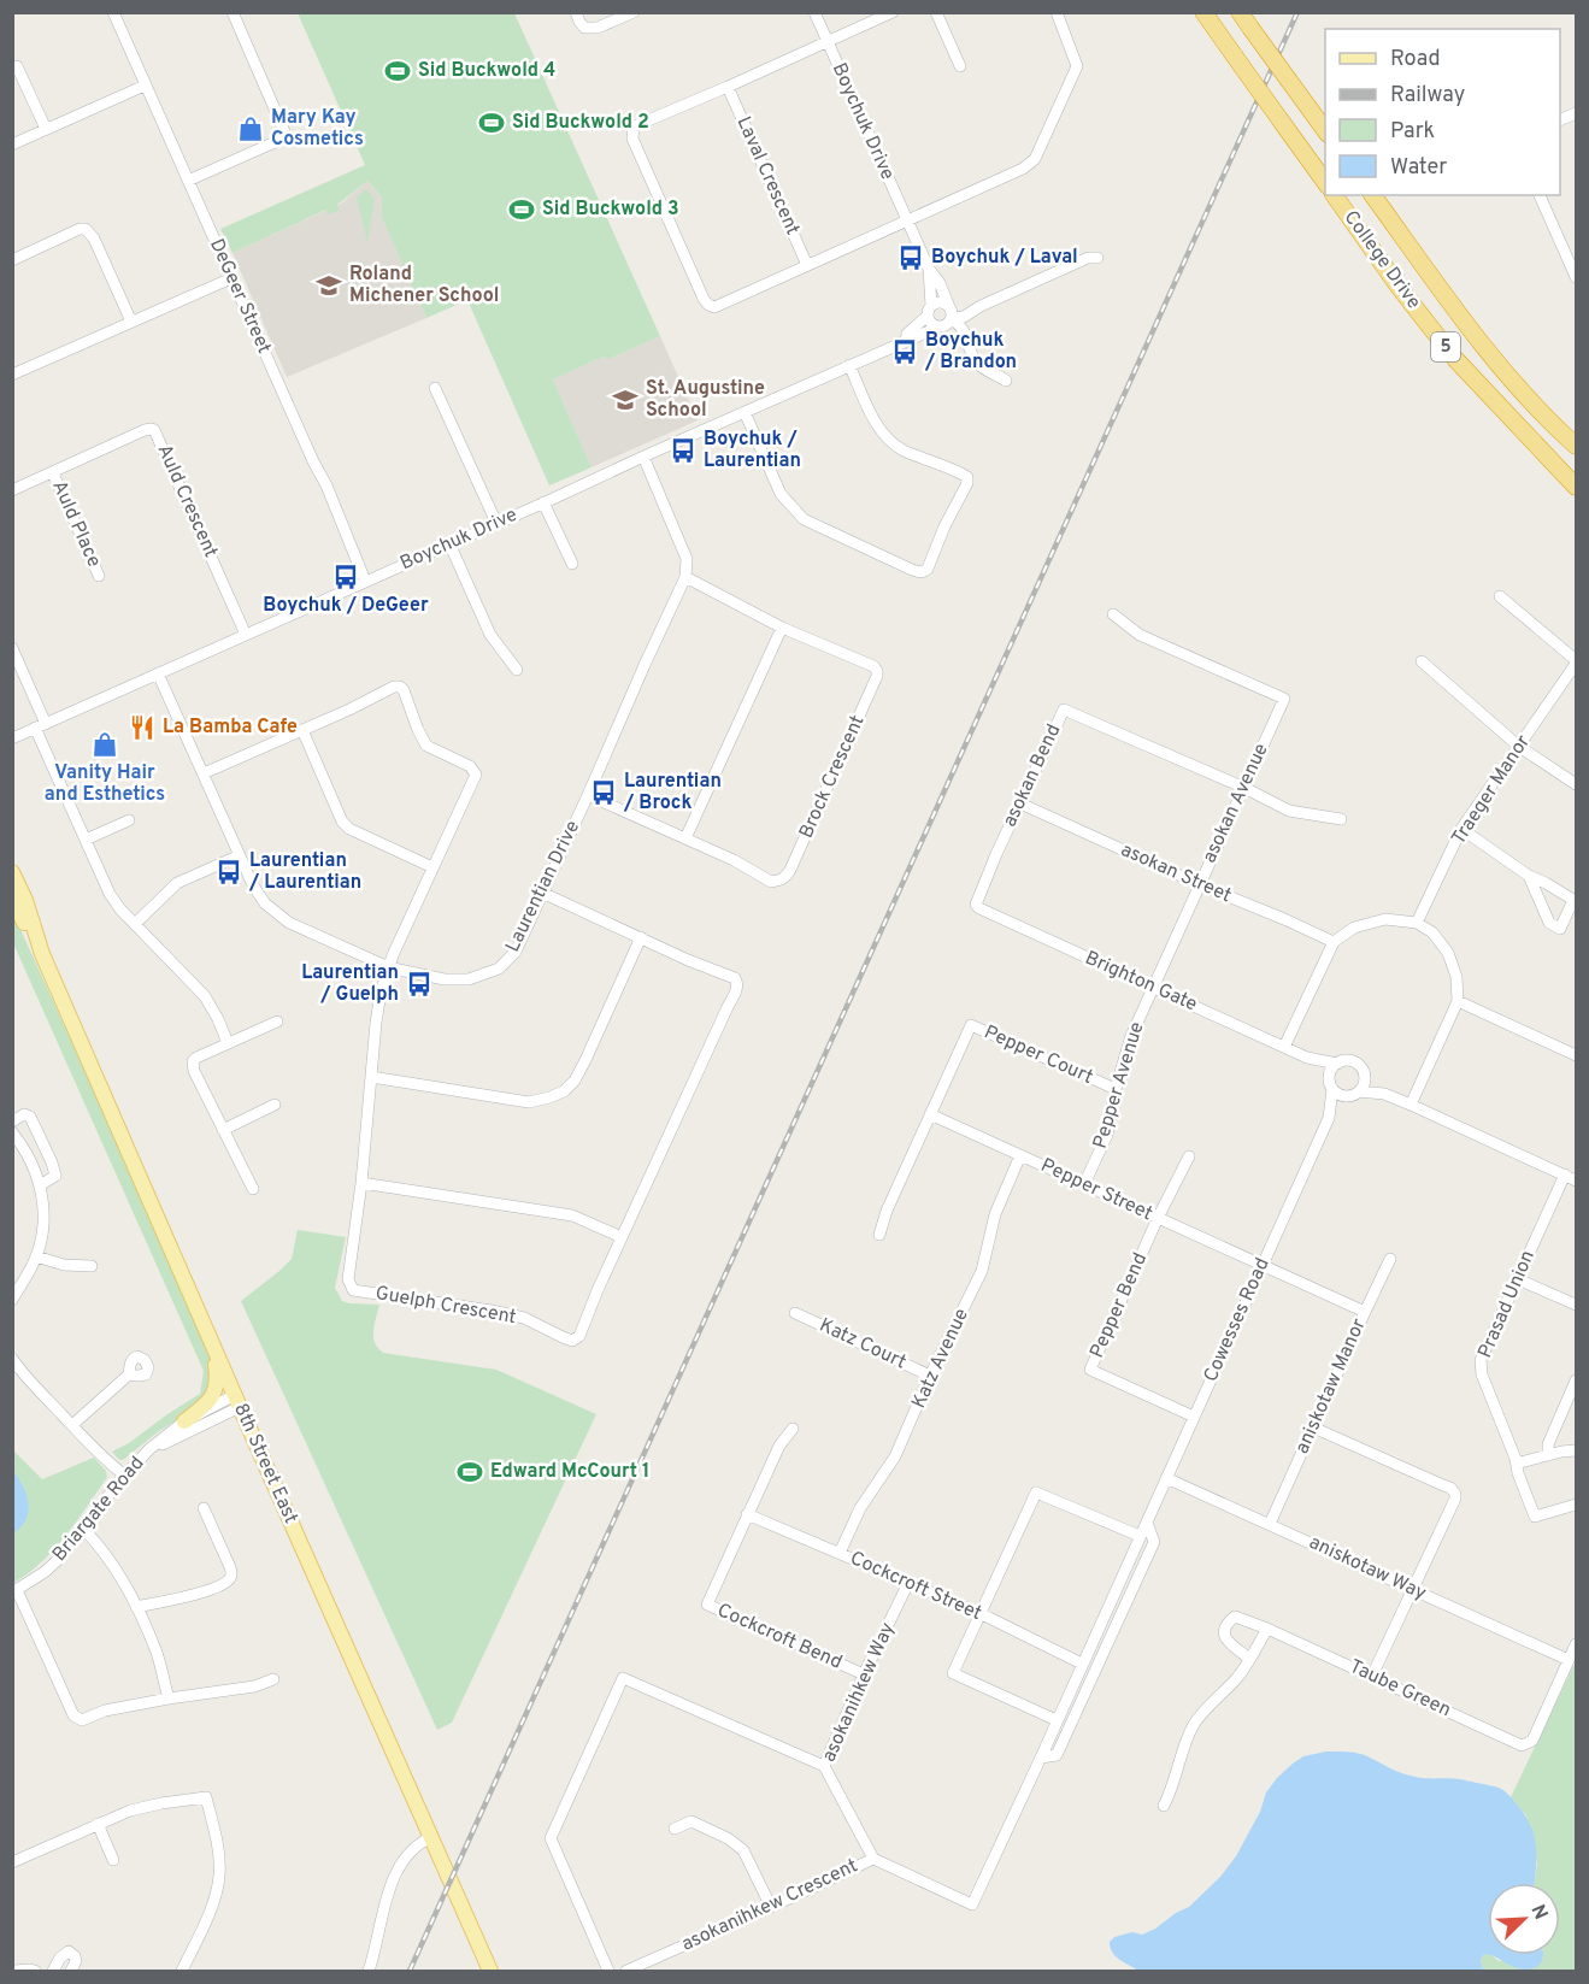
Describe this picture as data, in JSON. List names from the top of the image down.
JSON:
{
  "streets": {
    "highway": ["College Drive", "5"],
    "main road": ["8th Street East"],
    "street": [
      "Boychuk Drive",
      "Laval Crescent",
      "DeGeer Street",
      "Auld Crescent",
      "Auld Place",
      "asokan Bend",
      "Brock Crescent",
      "Traeger Manor",
      "asokan Avenue",
      "asokan Street",
      "Laurentian Drive",
      "Brighton Gate",
      "Pepper Court",
      "Pepper Avenue",
      "Pepper Street",
      "Prasad Union",
      "Guelph Crescent",
      "Pepper Bend",
      "Cowesses Road",
      "Katz Court",
      "Katz Avenue",
      "aniskotaw Manor",
      "Briargate Road",
      "aniskotaw Way",
      "Cockcroft Street",
      "Cockcroft Bend",
      "Taube Green",
      "asokanihkew Way",
      "asokanihkew Crescent"
    ]
  },
  "crossings": [
    ["Boychuk Drive", "DeGeer Street"],
    ["Boychuk Drive", "Auld Crescent"],
    ["Boychuk Drive", "Laurentian Drive"],
    ["Auld Crescent", "Auld Place"],
    ["asokan Bend", "asokan Avenue"],
    ["asokan Bend", "asokan Street"],
    ["asokan Bend", "Brighton Gate"],
    ["Brock Crescent", "Laurentian Drive"],
    ["asokan Avenue", "asokan Street"],
    ["asokan Avenue", "Brighton Gate"],
    ["asokan Avenue", "Pepper Avenue"],
    ["Laurentian Drive", "Guelph Crescent"],
    ["Brighton Gate", "Pepper Avenue"],
    ["Brighton Gate", "Cowesses Road"],
    ["Pepper Court", "Pepper Avenue"],
    ["Pepper Court", "Pepper Street"],
    ["Pepper Avenue", "Pepper Street"],
    ["Pepper Street", "Pepper Bend"],
    ["Pepper Street", "Cowesses Road"],
    ["Pepper Street", "Katz Avenue"],
    ["Pepper Street", "aniskotaw Manor"],
    ["Pepper Bend", "Cowesses Road"],
    ["Cowesses Road", "aniskotaw Manor"],
    ["Cowesses Road", "aniskotaw Way"],
    ["Cowesses Road", "Cockcroft Street"],
    ["Cowesses Road", "asokanihkew Way"],
    ["Cowesses Road", "asokanihkew Crescent"],
    ["Katz Court", "Katz Avenue"],
    ["Katz Avenue", "Cockcroft Street"],
    ["aniskotaw Manor", "aniskotaw Way"],
    ["8th Street East", "Briargate Road"],
    ["aniskotaw Way", "Taube Green"],
    ["Cockcroft Street", "Cockcroft Bend"],
    ["Cockcroft Street", "asokanihkew Way"],
    ["Cockcroft Bend", "asokanihkew Way"],
    ["asokanihkew Way", "asokanihkew Crescent"]
  ],
  "places": {
    "sports": [
      "Sid Buckwold 4",
      "Sid Buckwold 2",
      "Sid Buckwold 3",
      "Edward McCourt 1"
    ],
    "shop": ["Mary Kay Cosmetics", "Vanity Hair and Esthetics"],
    "bus stop": [
      "Boychuk / Laval",
      "Boychuk / Brandon",
      "Boychuk / Laurentian",
      "Boychuk / DeGeer",
      "Laurentian / Brock",
      "Laurentian / Laurentian",
      "Laurentian / Guelph"
    ],
    "school or university": ["Roland Michener School", "St. Augustine School"],
    "restaurant": ["La Bamba Cafe"]
  },
  "legend": [
    "Road",
    "Railway",
    "Park",
    "Water"
  ],
  "north": "top right"
}
